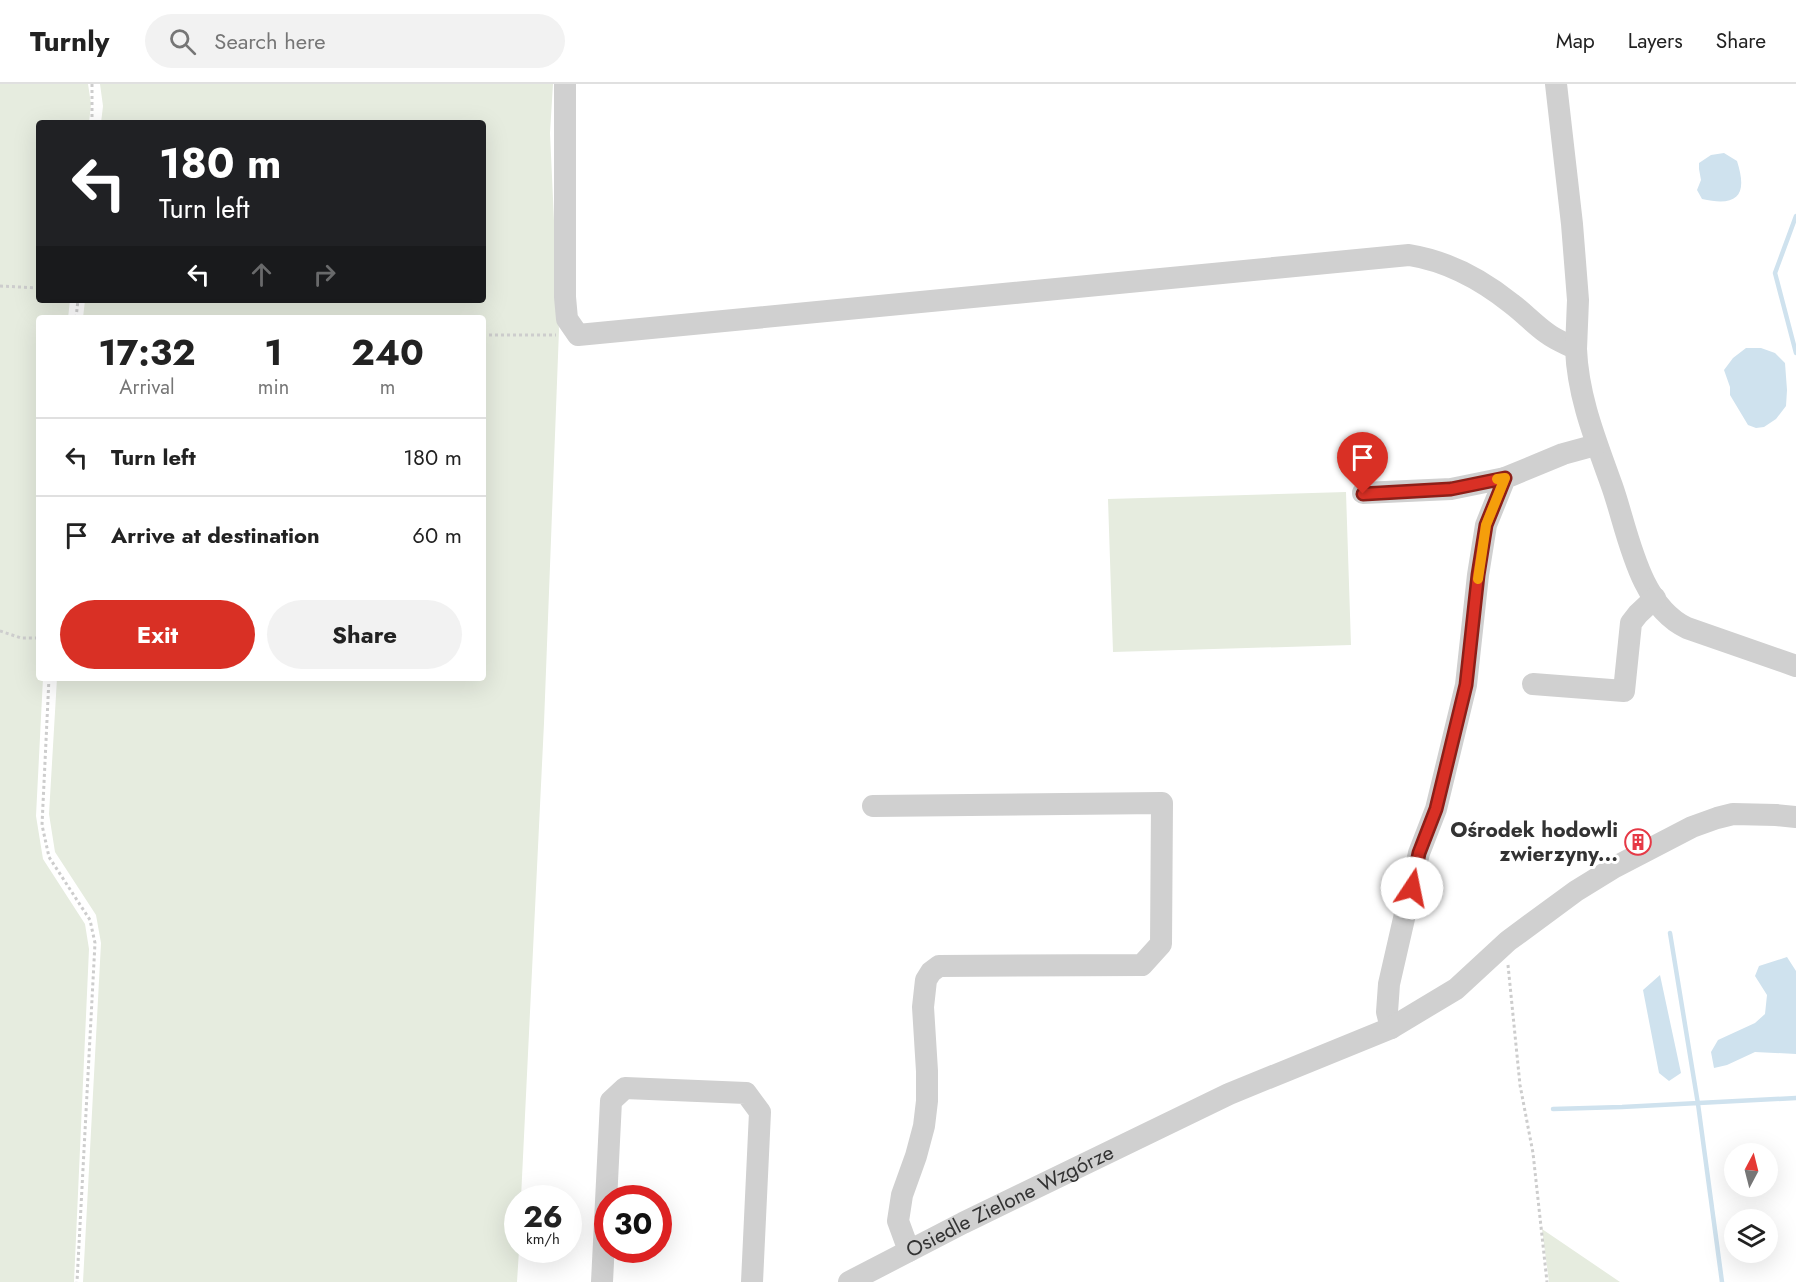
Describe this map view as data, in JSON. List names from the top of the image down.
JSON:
{
  "streets": {
    "street": ["Osiedle Zielone Wzgórze"]
  },
  "places": {
    "building": ["Ośrodek hodowli zwierzyny..."]
  },
  "north": "top",
  "page": {
    "header": "Turnly",
    "search": "Search here",
    "nav": ["Map", "Layers", "Share"],
    "turn": ["180 m", "Turn left"],
    "eta": [
      "17:32",
      "Arrival",
      "1",
      "min",
      "240",
      "m"
    ],
    "list": [
      {
        "name": "Turn left",
        "value": "180 m"
      },
      {
        "name": "Arrive at destination",
        "value": "60 m"
      }
    ],
    "buttons": ["Exit", "Share"],
    "speed": "26 km/h",
    "limit": "30"
  }
}
